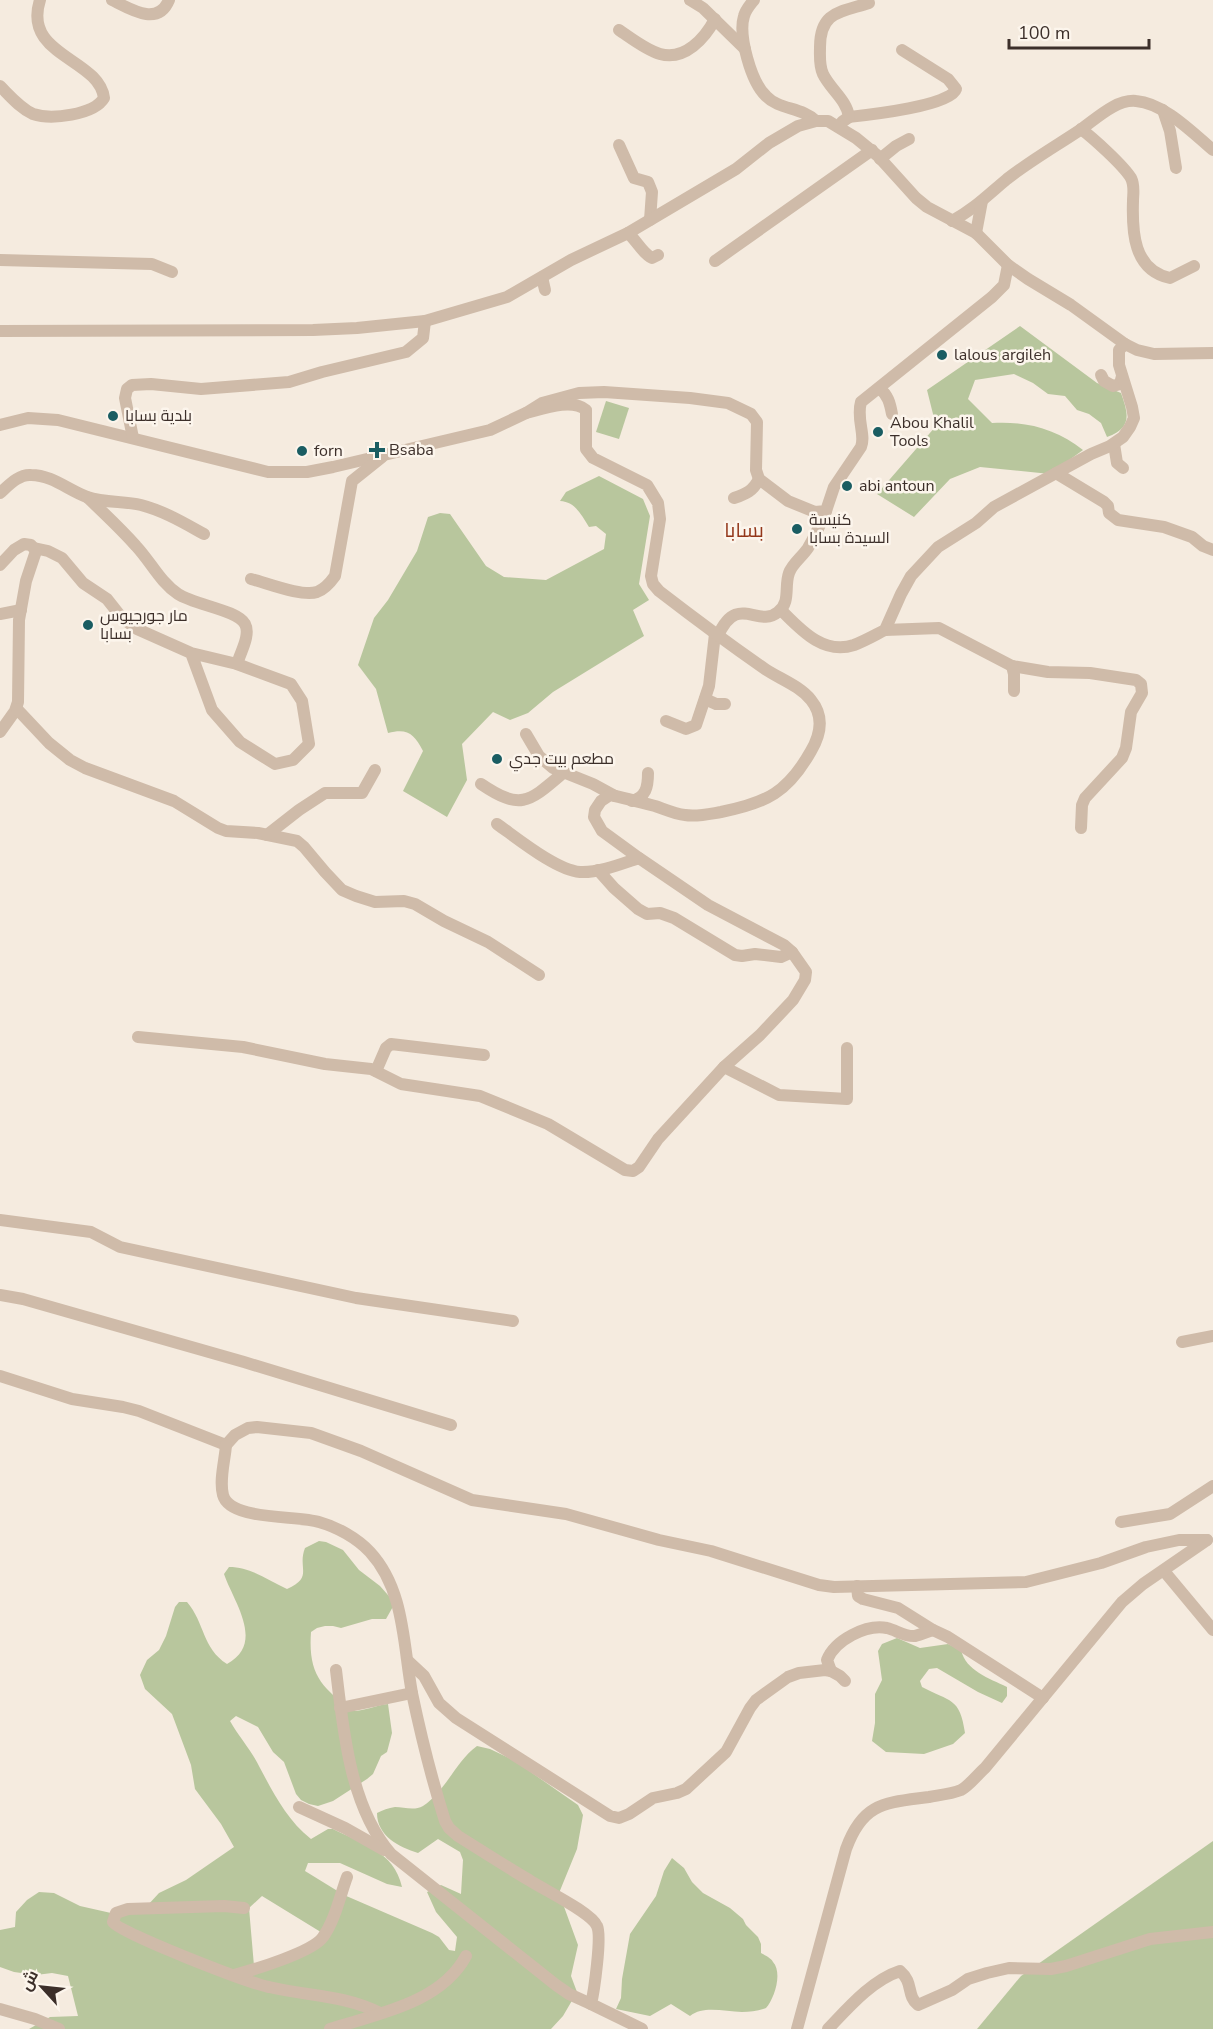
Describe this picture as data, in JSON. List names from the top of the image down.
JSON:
{
  "districts": ["بسابا"],
  "places": {
    "other": [
      "lalous argileh",
      "بلدية بسابا",
      "Abou Khalil Tools",
      "forn",
      "abi antoun",
      "كنيسة السيدة بسابا",
      "مار جورجيوس بسابا",
      "مطعم بيت جدي"
    ],
    "health": ["Bsaba"]
  },
  "scale_bar": "100 m",
  "north": "top left"
}
